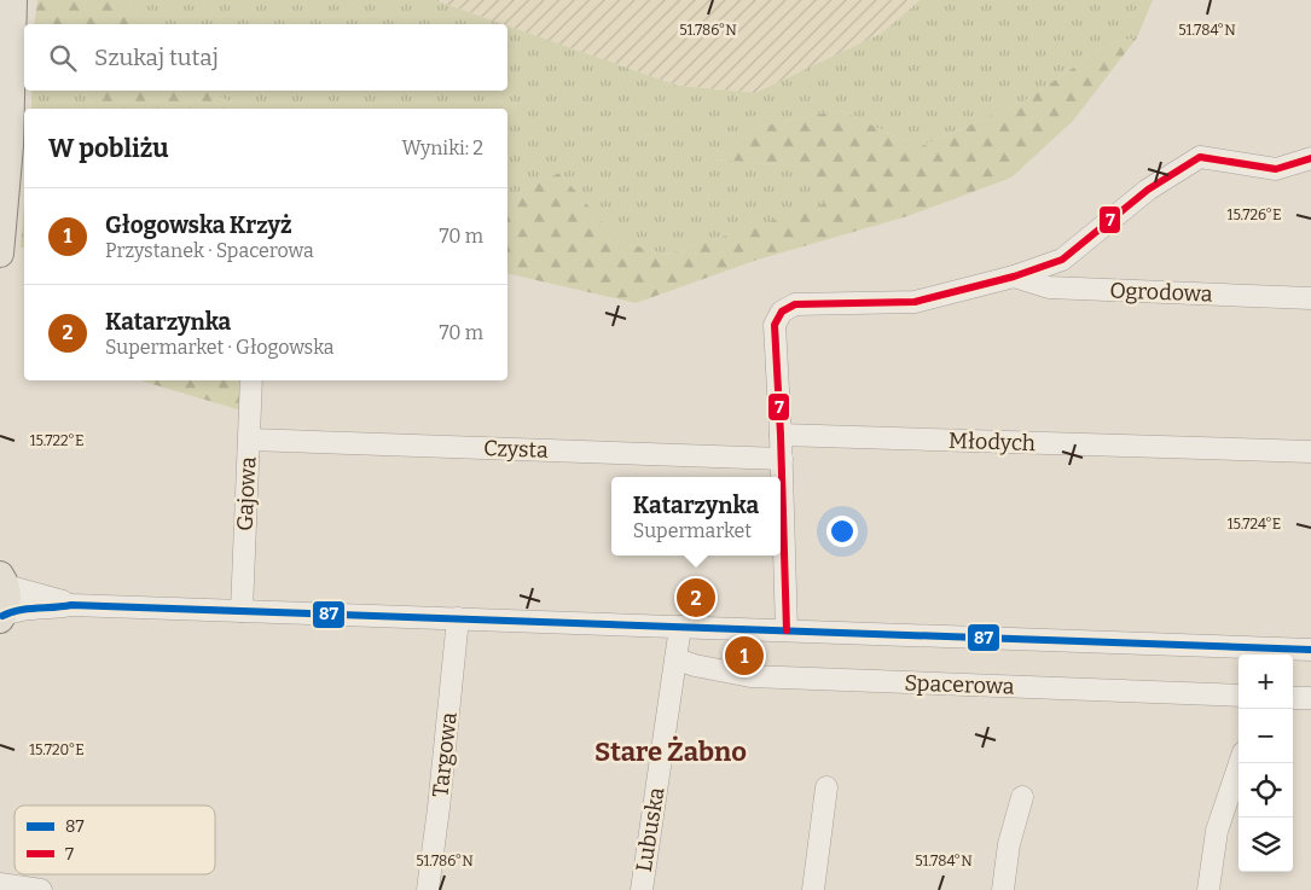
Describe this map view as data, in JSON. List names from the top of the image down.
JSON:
{
  "streets": {
    "street": [
      "Ogrodowa",
      "Młodych",
      "Czysta",
      "Gajowa",
      "Spacerowa",
      "Targowa",
      "Lubuska"
    ]
  },
  "crossings": [
    ["Czysta", "Gajowa"],
    ["Spacerowa", "Lubuska"]
  ],
  "districts": ["Stare Żabno"],
  "lines": ["transit line 7", "transit line 87"],
  "legend": ["87", "7"],
  "page": {
    "search": "Szukaj tutaj",
    "heading": ["W pobliżu", "Wyniki: 2"],
    "list": [
      {
        "mark": "1",
        "name": "Głogowska Krzyż",
        "note": "Przystanek · Spacerowa",
        "value": "70 m"
      },
      {
        "mark": "2",
        "name": "Katarzynka",
        "note": "Supermarket · Głogowska",
        "value": "70 m"
      }
    ],
    "popup": ["Katarzynka", "Supermarket"],
    "pins": ["2", "1"],
    "map_buttons": ["+", "−"]
  },
  "coordinates": [
    "51.786°N",
    "51.784°N",
    "15.726°E",
    "15.722°E",
    "15.724°E",
    "15.720°E"
  ]
}
